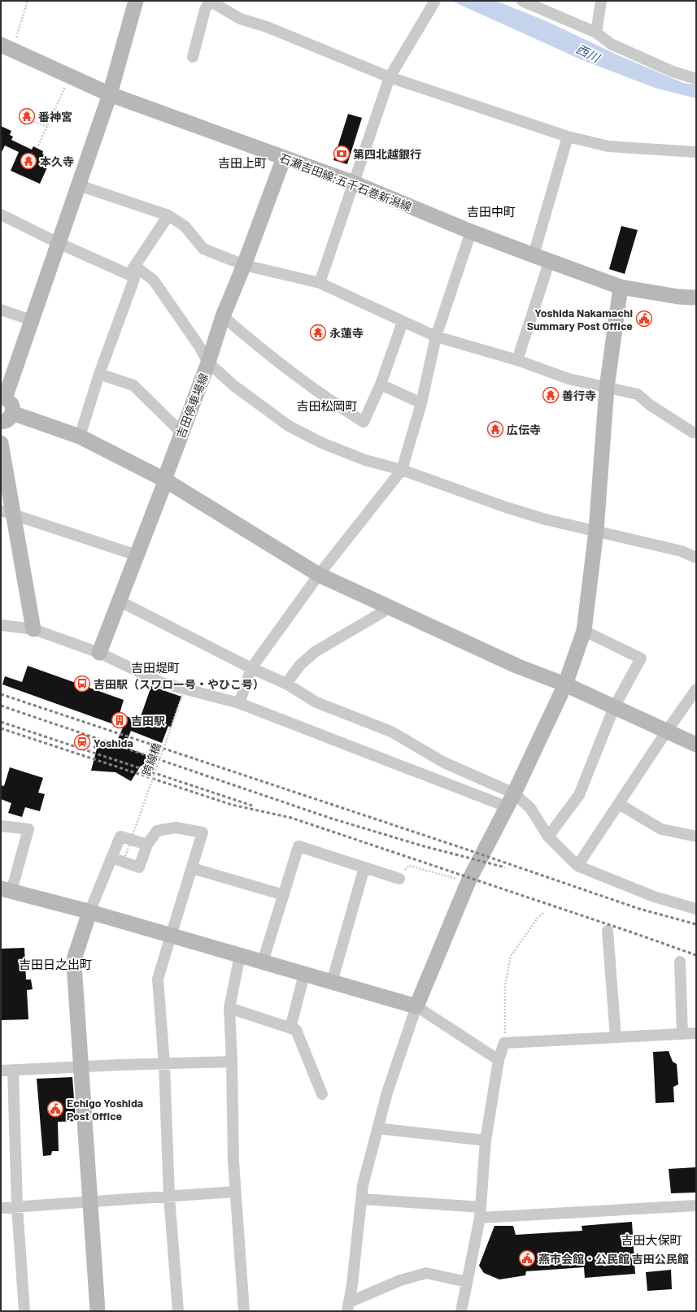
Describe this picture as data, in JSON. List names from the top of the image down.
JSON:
{
  "streets": {
    "street": ["石瀬吉田線;五千石巻新潟線", "吉田停車場線"],
    "path": ["跨線橋"]
  },
  "crossings": [
    ["石瀬吉田線;五千石巻新潟線", "吉田停車場線"]
  ],
  "districts": [
    "吉田上町",
    "吉田中町",
    "吉田松岡町",
    "吉田堤町",
    "吉田日之出町",
    "吉田大保町"
  ],
  "water": ["西川"],
  "places": {
    "temple": [
      "番神宮",
      "本久寺",
      "永蓮寺",
      "善行寺",
      "広伝寺"
    ],
    "bank": ["第四北越銀行"],
    "public building": ["Yoshida Nakamachi Summary Post Office", "Echigo Yoshida Post Office", "燕市会館・公民館 吉田公民館"],
    "bus stop": ["吉田駅（スワロー号・やひこ号）"],
    "building": ["吉田駅"],
    "station": ["Yoshida"]
  }
}
